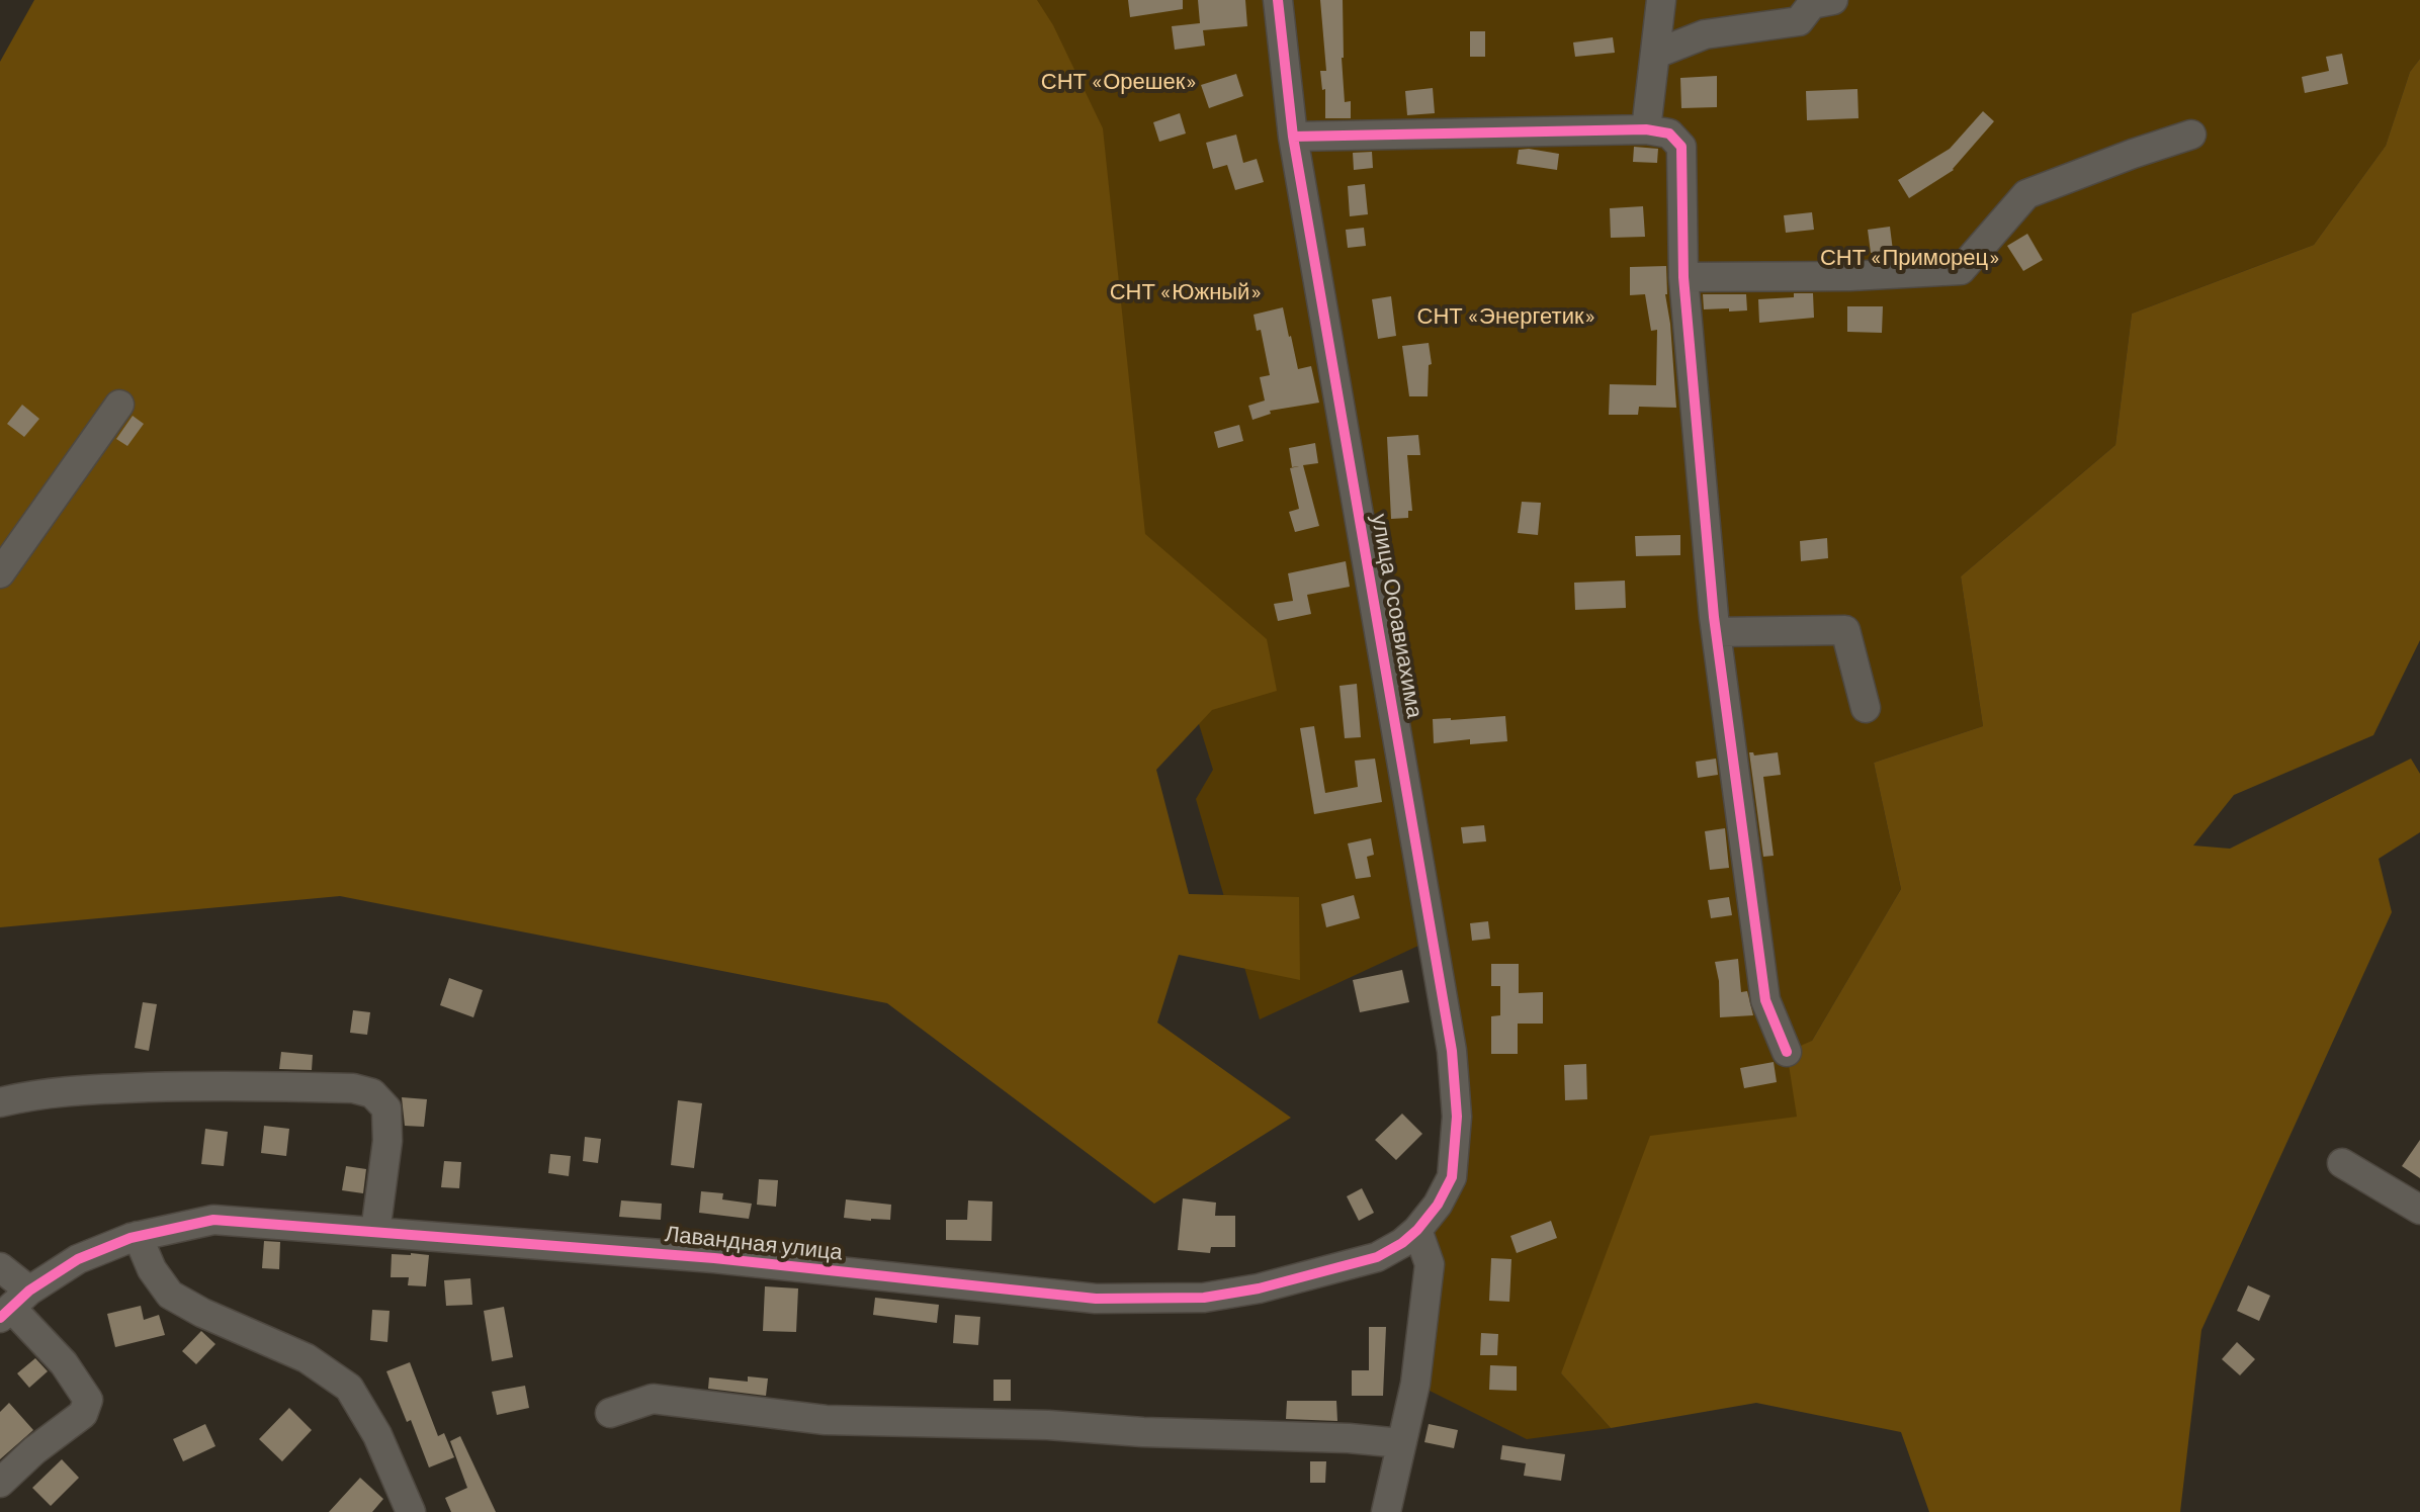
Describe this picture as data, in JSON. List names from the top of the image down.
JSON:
{
  "streets": {
    "street": ["улица Осоавиахима", "Лавандная улица"]
  },
  "crossings": [
    ["улица Осоавиахима", "Лавандная улица"]
  ],
  "parks": [
    "СНТ «Орешек»",
    "СНТ «Приморец»",
    "СНТ «Южный»",
    "СНТ «Энергетик»"
  ]
}
